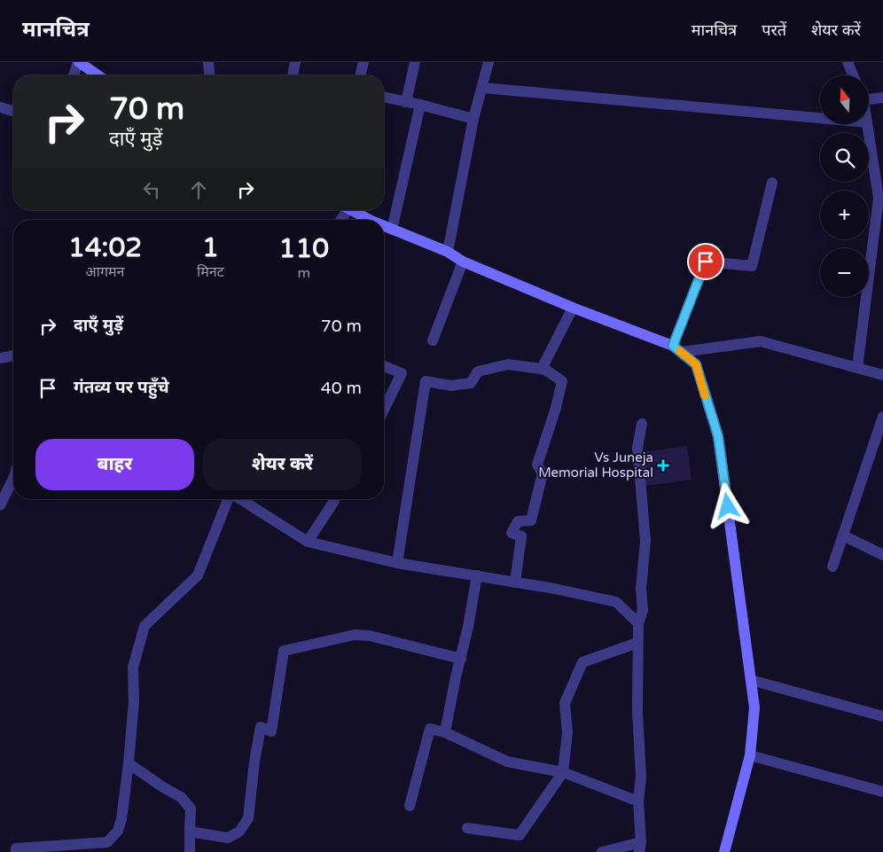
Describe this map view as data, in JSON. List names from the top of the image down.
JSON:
{
  "places": {
    "health": ["Vs Juneja Memorial Hospital"]
  },
  "north": "top",
  "page": {
    "header": "मानचित्र",
    "nav": ["मानचित्र", "परतें", "शेयर करें"],
    "map_buttons": ["+", "−"],
    "turn": ["70 m", "दाएँ मुड़ें"],
    "eta": [
      "14:02",
      "आगमन",
      "1",
      "मिनट",
      "110",
      "m"
    ],
    "list": [
      {
        "name": "दाएँ मुड़ें",
        "value": "70 m"
      },
      {
        "name": "गंतव्य पर पहुँचे",
        "value": "40 m"
      }
    ],
    "buttons": ["बाहर", "शेयर करें"]
  }
}
